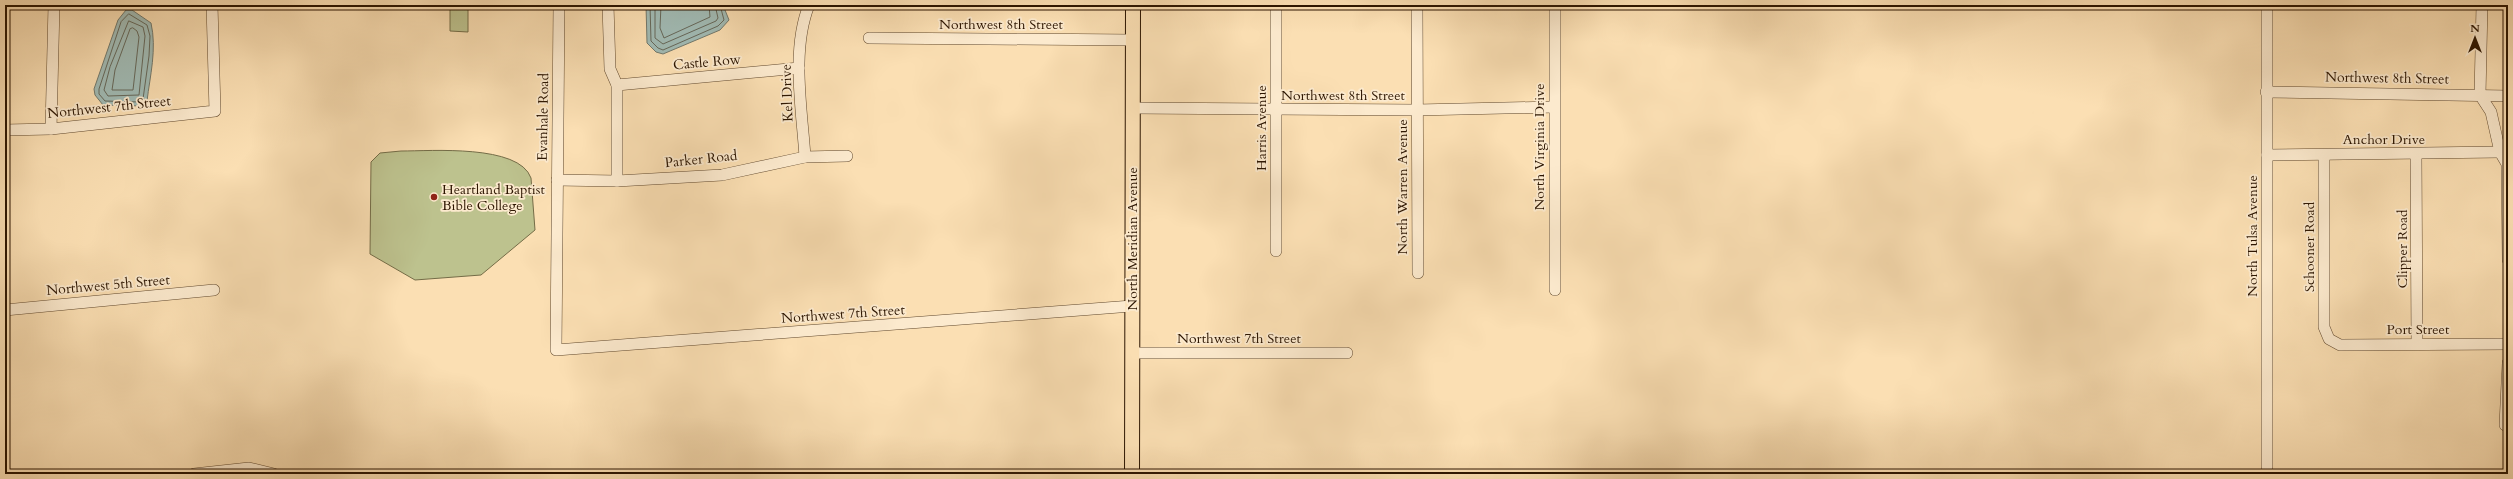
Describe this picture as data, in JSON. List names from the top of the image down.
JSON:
{
  "streets": {
    "main road": ["North Meridian Avenue"],
    "street": [
      "Northwest 8th Street",
      "Castle Row",
      "Kel Drive",
      "Northwest 7th Street",
      "Evanhale Road",
      "Harris Avenue",
      "Anchor Drive",
      "North Virginia Drive",
      "Parker Road",
      "North Warren Avenue",
      "North Tulsa Avenue",
      "Schooner Road",
      "Clipper Road",
      "Northwest 5th Street",
      "Port Street"
    ]
  },
  "crossings": [
    ["Northwest 8th Street", "Harris Avenue"],
    ["Northwest 8th Street", "North Virginia Drive"],
    ["Northwest 8th Street", "North Warren Avenue"],
    ["Northwest 8th Street", "North Tulsa Avenue"],
    ["Northwest 8th Street", "North Meridian Avenue"],
    ["Castle Row", "Kel Drive"],
    ["Kel Drive", "Parker Road"],
    ["Northwest 7th Street", "Evanhale Road"],
    ["Northwest 7th Street", "North Meridian Avenue"],
    ["Evanhale Road", "Parker Road"],
    ["Anchor Drive", "North Tulsa Avenue"],
    ["Anchor Drive", "Schooner Road"],
    ["Anchor Drive", "Clipper Road"],
    ["Schooner Road", "Port Street"],
    ["Clipper Road", "Port Street"]
  ],
  "places": ["Heartland Baptist Bible College"],
  "north": "top"
}
